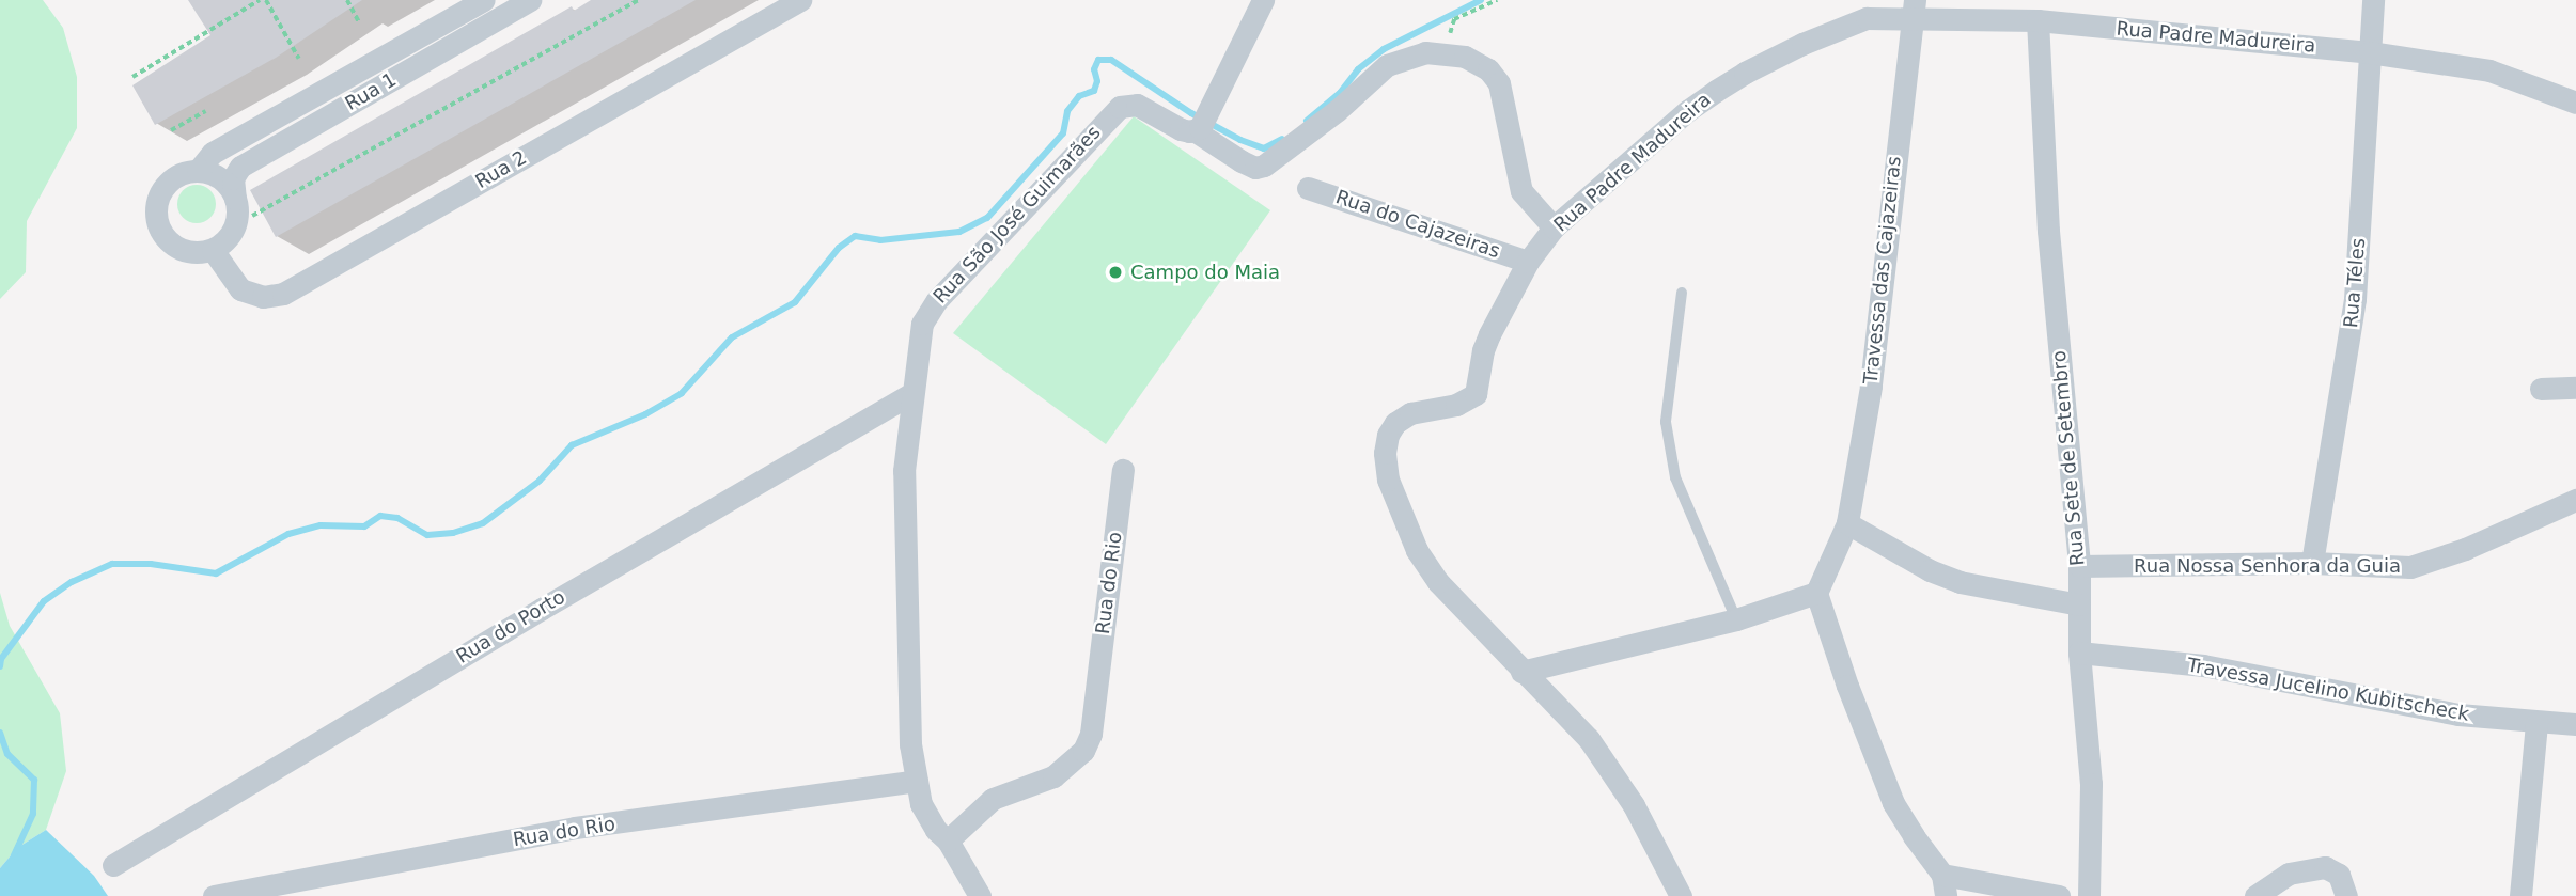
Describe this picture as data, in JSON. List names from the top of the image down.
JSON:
{
  "streets": {
    "street": [
      "Rua Padre Madureira",
      "Rua 1",
      "Rua 2",
      "Rua São José Guimarães",
      "Rua do Cajazeiras",
      "Travessa das Cajazeiras",
      "Rua Téles",
      "Rua Sete de Setembro",
      "Rua Nossa Senhora da Guia",
      "Rua do Rio",
      "Rua do Porto",
      "Travessa Jucelino Kubitscheck"
    ]
  },
  "crossings": [
    ["Rua Padre Madureira", "Rua do Cajazeiras"],
    ["Rua Padre Madureira", "Travessa das Cajazeiras"],
    ["Rua Padre Madureira", "Rua Téles"],
    ["Rua Padre Madureira", "Rua Sete de Setembro"],
    ["Rua 1", "Rua 2"],
    ["Rua São José Guimarães", "Rua do Rio"],
    ["Rua São José Guimarães", "Rua do Porto"],
    ["Rua Téles", "Rua Nossa Senhora da Guia"],
    ["Rua Sete de Setembro", "Rua Nossa Senhora da Guia"],
    ["Rua Sete de Setembro", "Travessa Jucelino Kubitscheck"]
  ],
  "places": ["Campo do Maia"]
}
